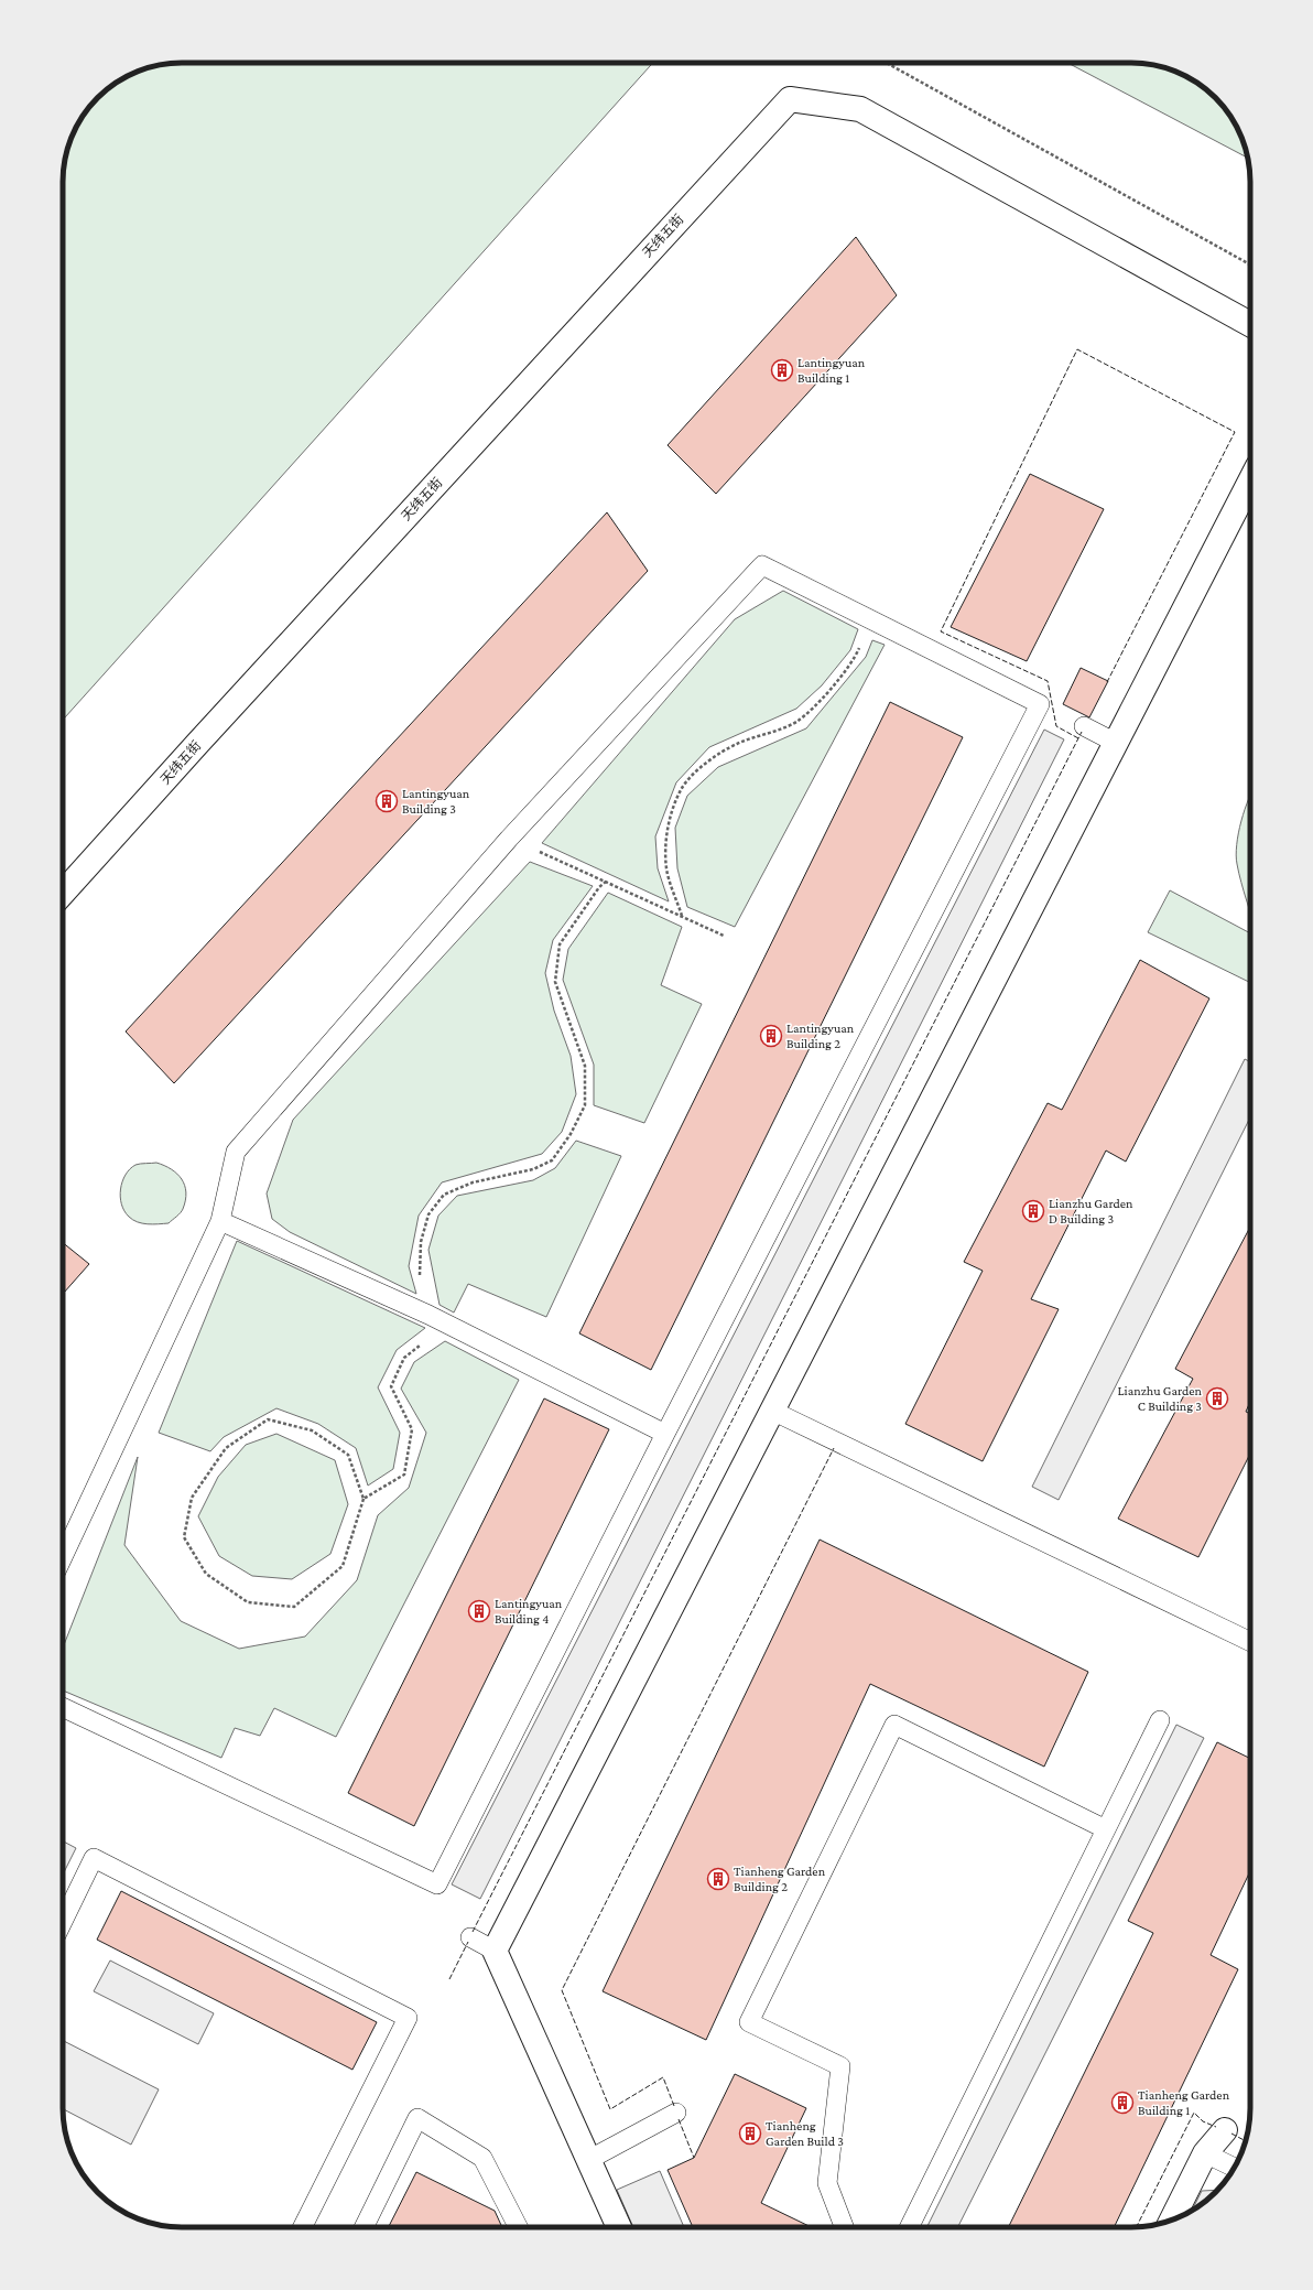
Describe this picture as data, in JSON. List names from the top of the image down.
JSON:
{
  "streets": {
    "street": ["天纬五街"]
  },
  "places": {
    "building": [
      "Lantingyuan Building 1",
      "Lantingyuan Building 3",
      "Lantingyuan Building 2",
      "Lianzhu Garden D Building 3",
      "Lianzhu Garden C Building 3",
      "Lantingyuan Building 4",
      "Tianheng Garden Building 2",
      "Tianheng Garden Building 1",
      "Tianheng Garden Build 3"
    ]
  }
}
